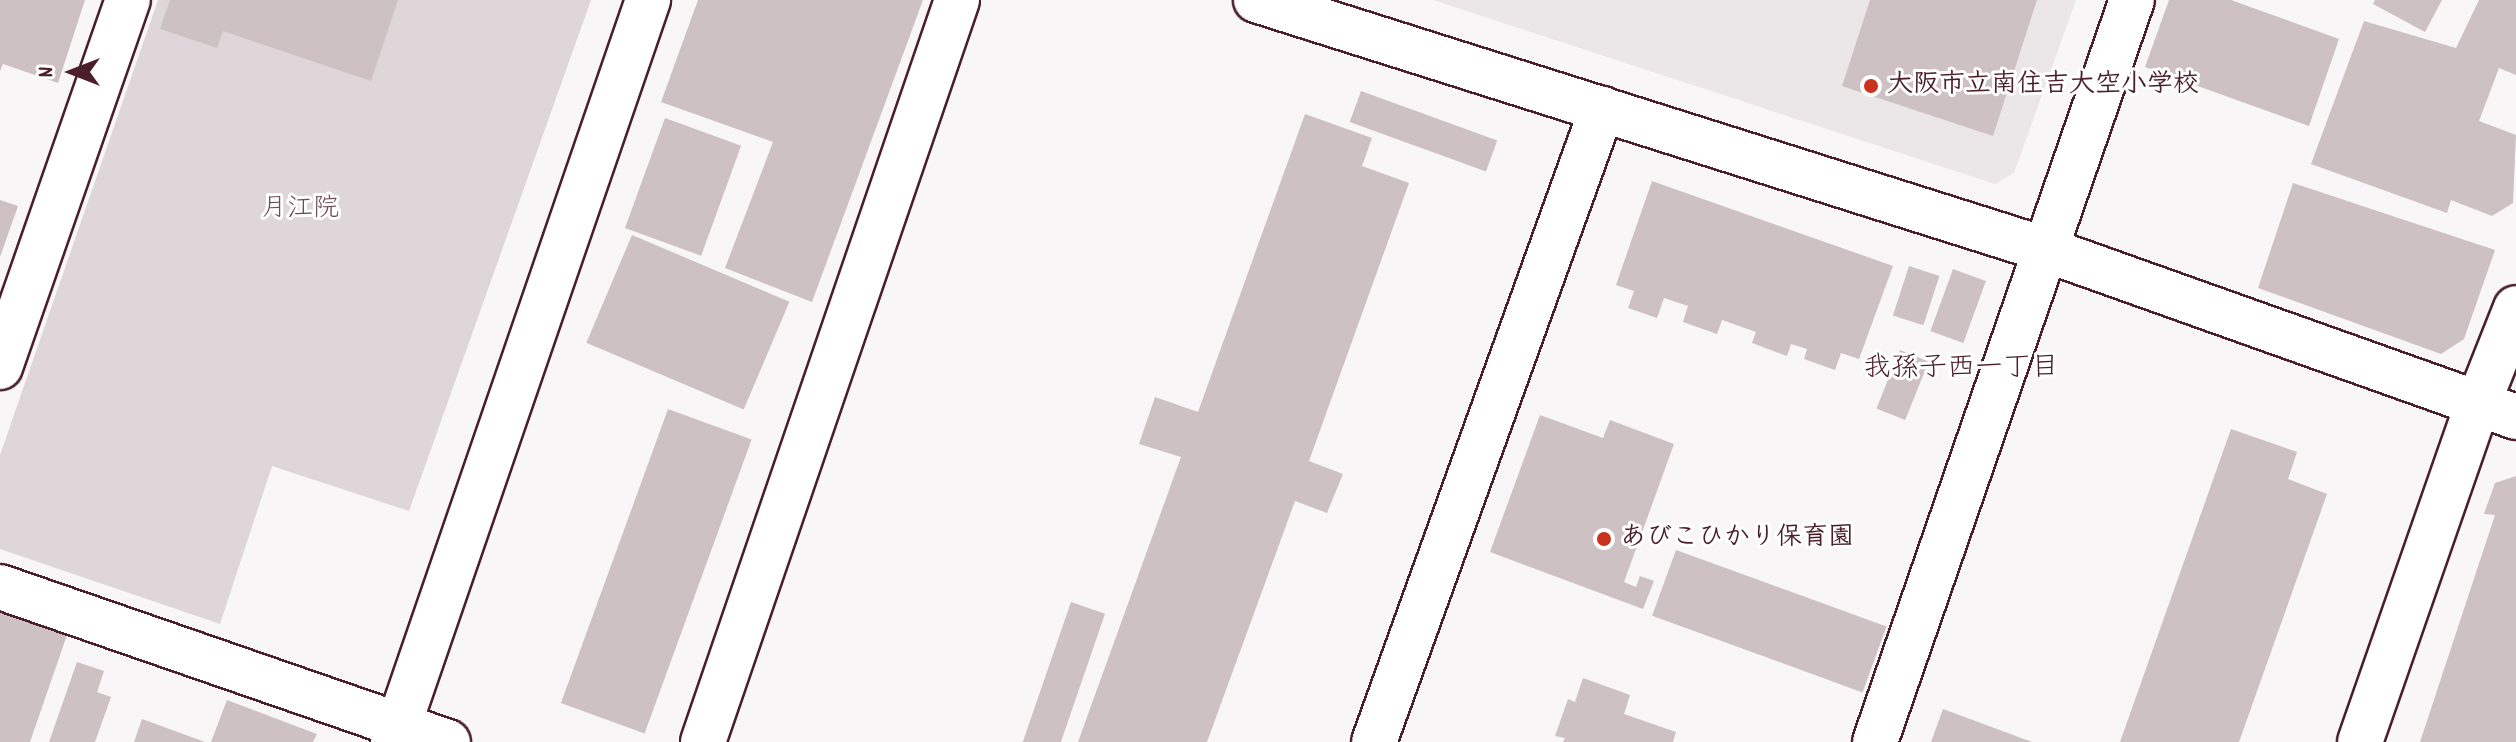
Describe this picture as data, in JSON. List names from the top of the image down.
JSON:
{
  "districts": ["我孫子西一丁目"],
  "parks": ["月江院"],
  "places": ["大阪市立南住吉大空小学校", "あびこひかり保育園"],
  "north": "left"
}
